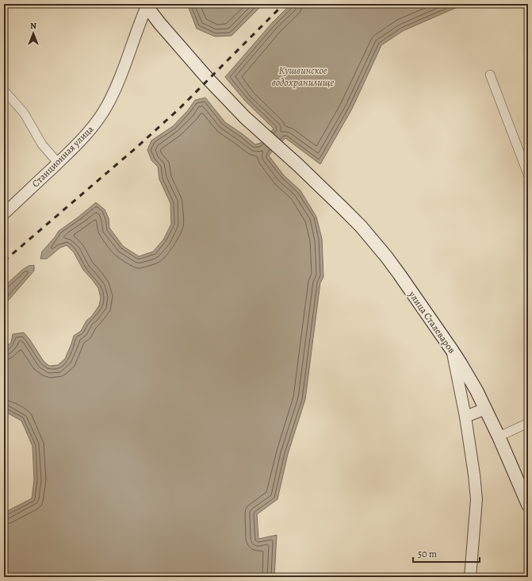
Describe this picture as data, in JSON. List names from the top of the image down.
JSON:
{
  "streets": {
    "main road": ["улица Сталеваров"],
    "street": ["Станционная улица"]
  },
  "crossings": [
    ["Станционная улица", "улица Сталеваров"]
  ],
  "water": ["Кушвинское водохранилище"],
  "scale_bar": "50 m",
  "north": "top"
}
